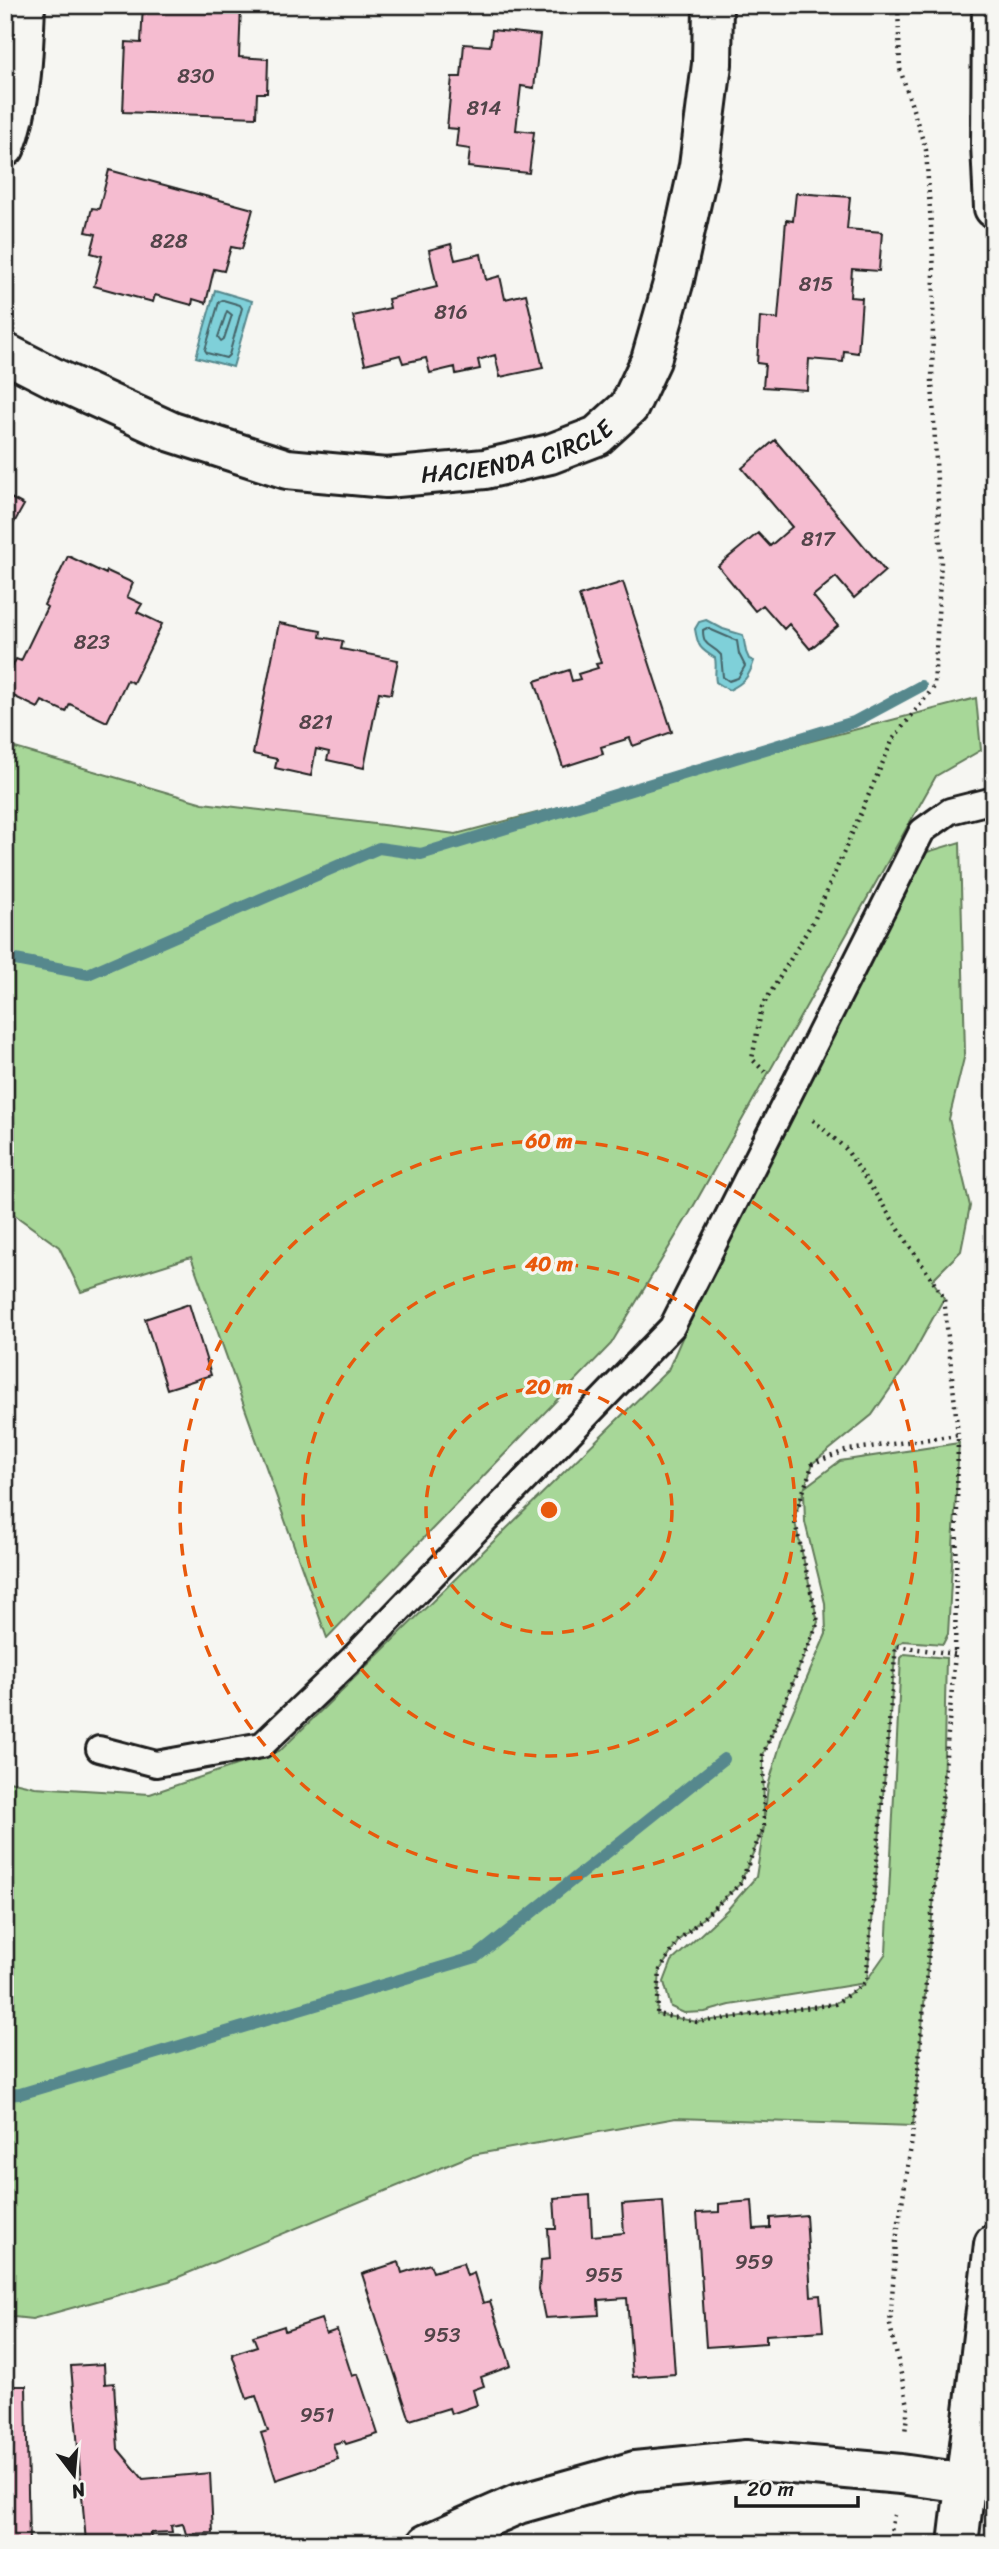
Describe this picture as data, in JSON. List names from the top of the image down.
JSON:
{
  "streets": {
    "street": ["HACIENDA CIRCLE"]
  },
  "house_numbers": [
    "830",
    "814",
    "828",
    "815",
    "816",
    "817",
    "823",
    "821",
    "959",
    "955",
    "953",
    "951"
  ],
  "scale_bar": "20 m",
  "north": "bottom",
  "rings": ["60 m", "40 m", "20 m"]
}
